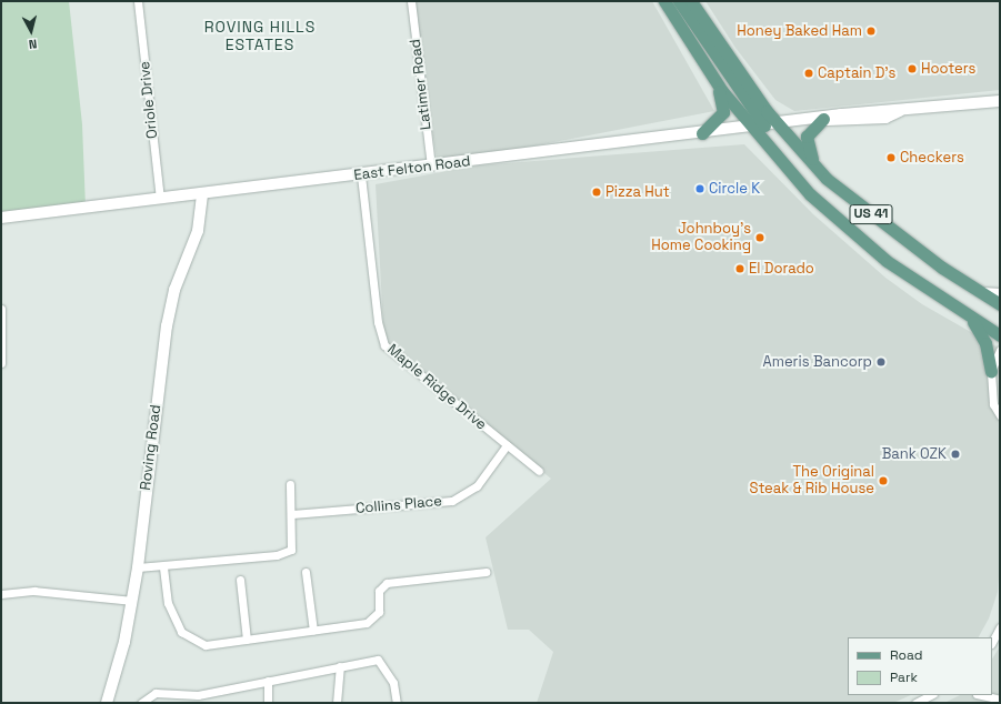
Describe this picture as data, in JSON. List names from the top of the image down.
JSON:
{
  "streets": {
    "main road": ["US 41"],
    "street": [
      "Latimer Road",
      "Oriole Drive",
      "East Felton Road",
      "Maple Ridge Drive",
      "Roving Road",
      "Collins Place"
    ]
  },
  "crossings": [
    ["Latimer Road", "East Felton Road"],
    ["Oriole Drive", "East Felton Road"],
    ["East Felton Road", "US 41"],
    ["East Felton Road", "Maple Ridge Drive"],
    ["East Felton Road", "Roving Road"],
    ["Maple Ridge Drive", "Collins Place"]
  ],
  "districts": ["ROVING HILLS ESTATES"],
  "places": [
    "Honey Baked Ham",
    "Hooters",
    "Captain D's",
    "Checkers",
    "Circle K",
    "Pizza Hut",
    "Johnboy’s Home Cooking",
    "El Dorado",
    "Ameris Bancorp",
    "Bank OZK",
    "The Original Steak & Rib House"
  ],
  "legend": ["Road", "Park"],
  "north": "bottom"
}
